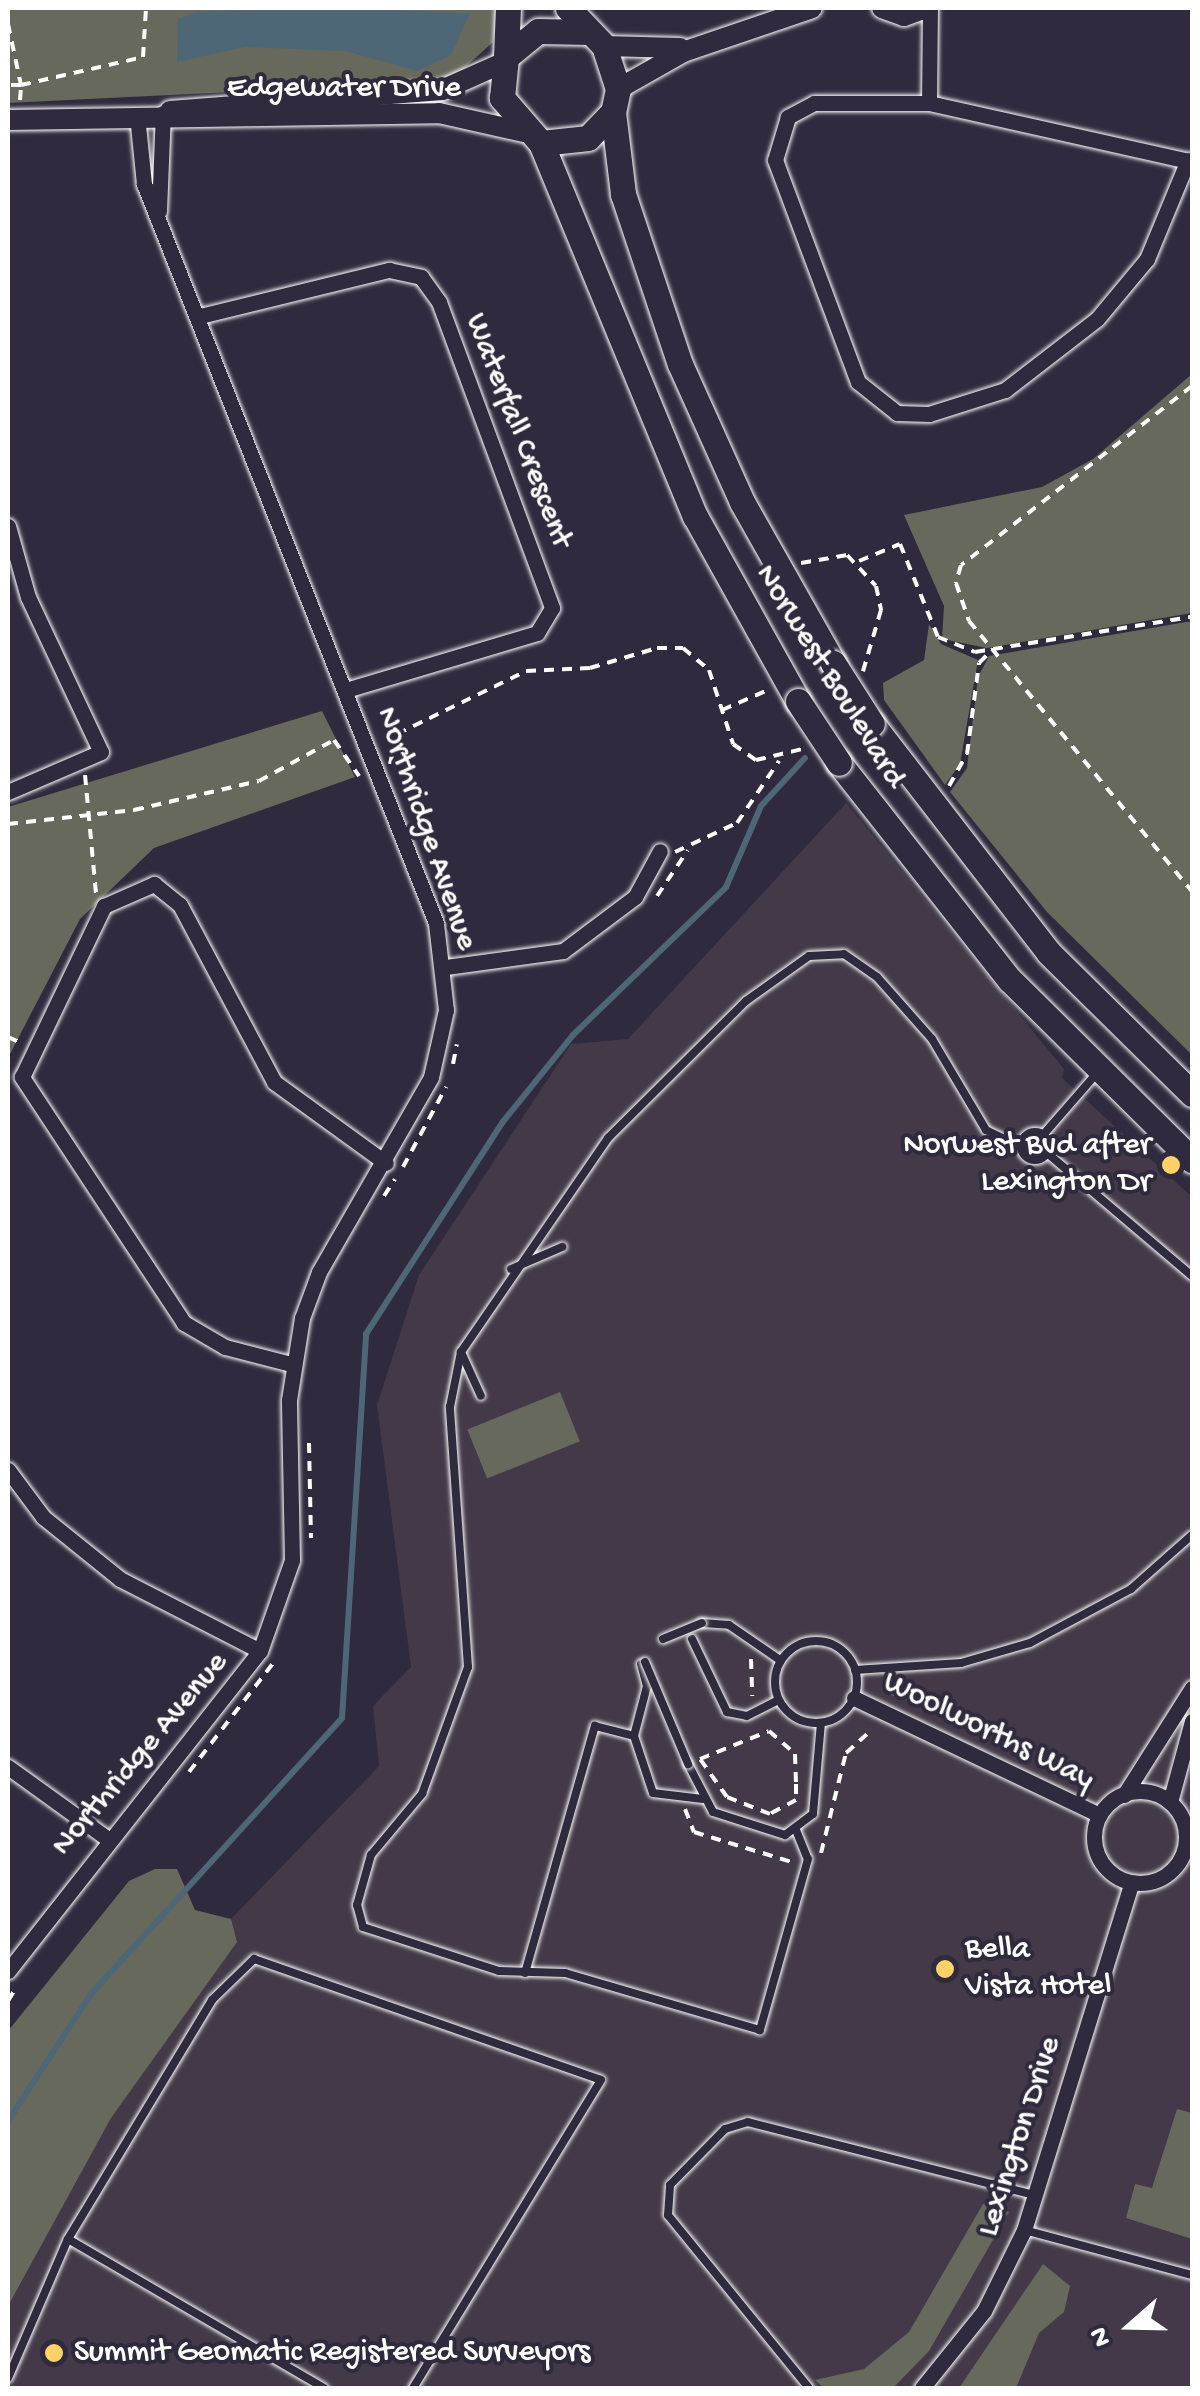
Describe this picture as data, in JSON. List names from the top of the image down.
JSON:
{
  "streets": {
    "main road": ["Norwest Boulevard"],
    "street": [
      "Edgewater Drive",
      "Waterfall Crescent",
      "Northridge Avenue",
      "Woolworths Way",
      "Lexington Drive"
    ]
  },
  "crossings": [
    ["Edgewater Drive", "Norwest Boulevard"],
    ["Edgewater Drive", "Northridge Avenue"],
    ["Waterfall Crescent", "Northridge Avenue"],
    ["Woolworths Way", "Lexington Drive"]
  ],
  "places": ["Norwest Bvd after Lexington Dr", "Bella Vista Hotel", "Summit Geomatic Registered Surveyors"],
  "north": "left"
}
